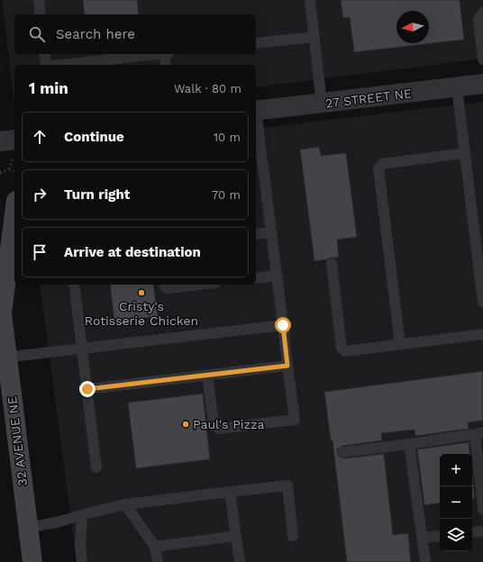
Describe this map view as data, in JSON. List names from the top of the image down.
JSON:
{
  "streets": {
    "main road": ["32 AVENUE NE"],
    "street": ["27 STREET NE"]
  },
  "places": ["Cristy's Rotisserie Chicken", "Paul's Pizza"],
  "north": "left",
  "page": {
    "search": "Search here",
    "heading": ["1 min", "Walk · 80 m"],
    "list": [
      ["Continue", "10 m"],
      ["Turn right", "70 m"],
      "Arrive at destination"
    ],
    "map_buttons": ["+", "−"]
  }
}
